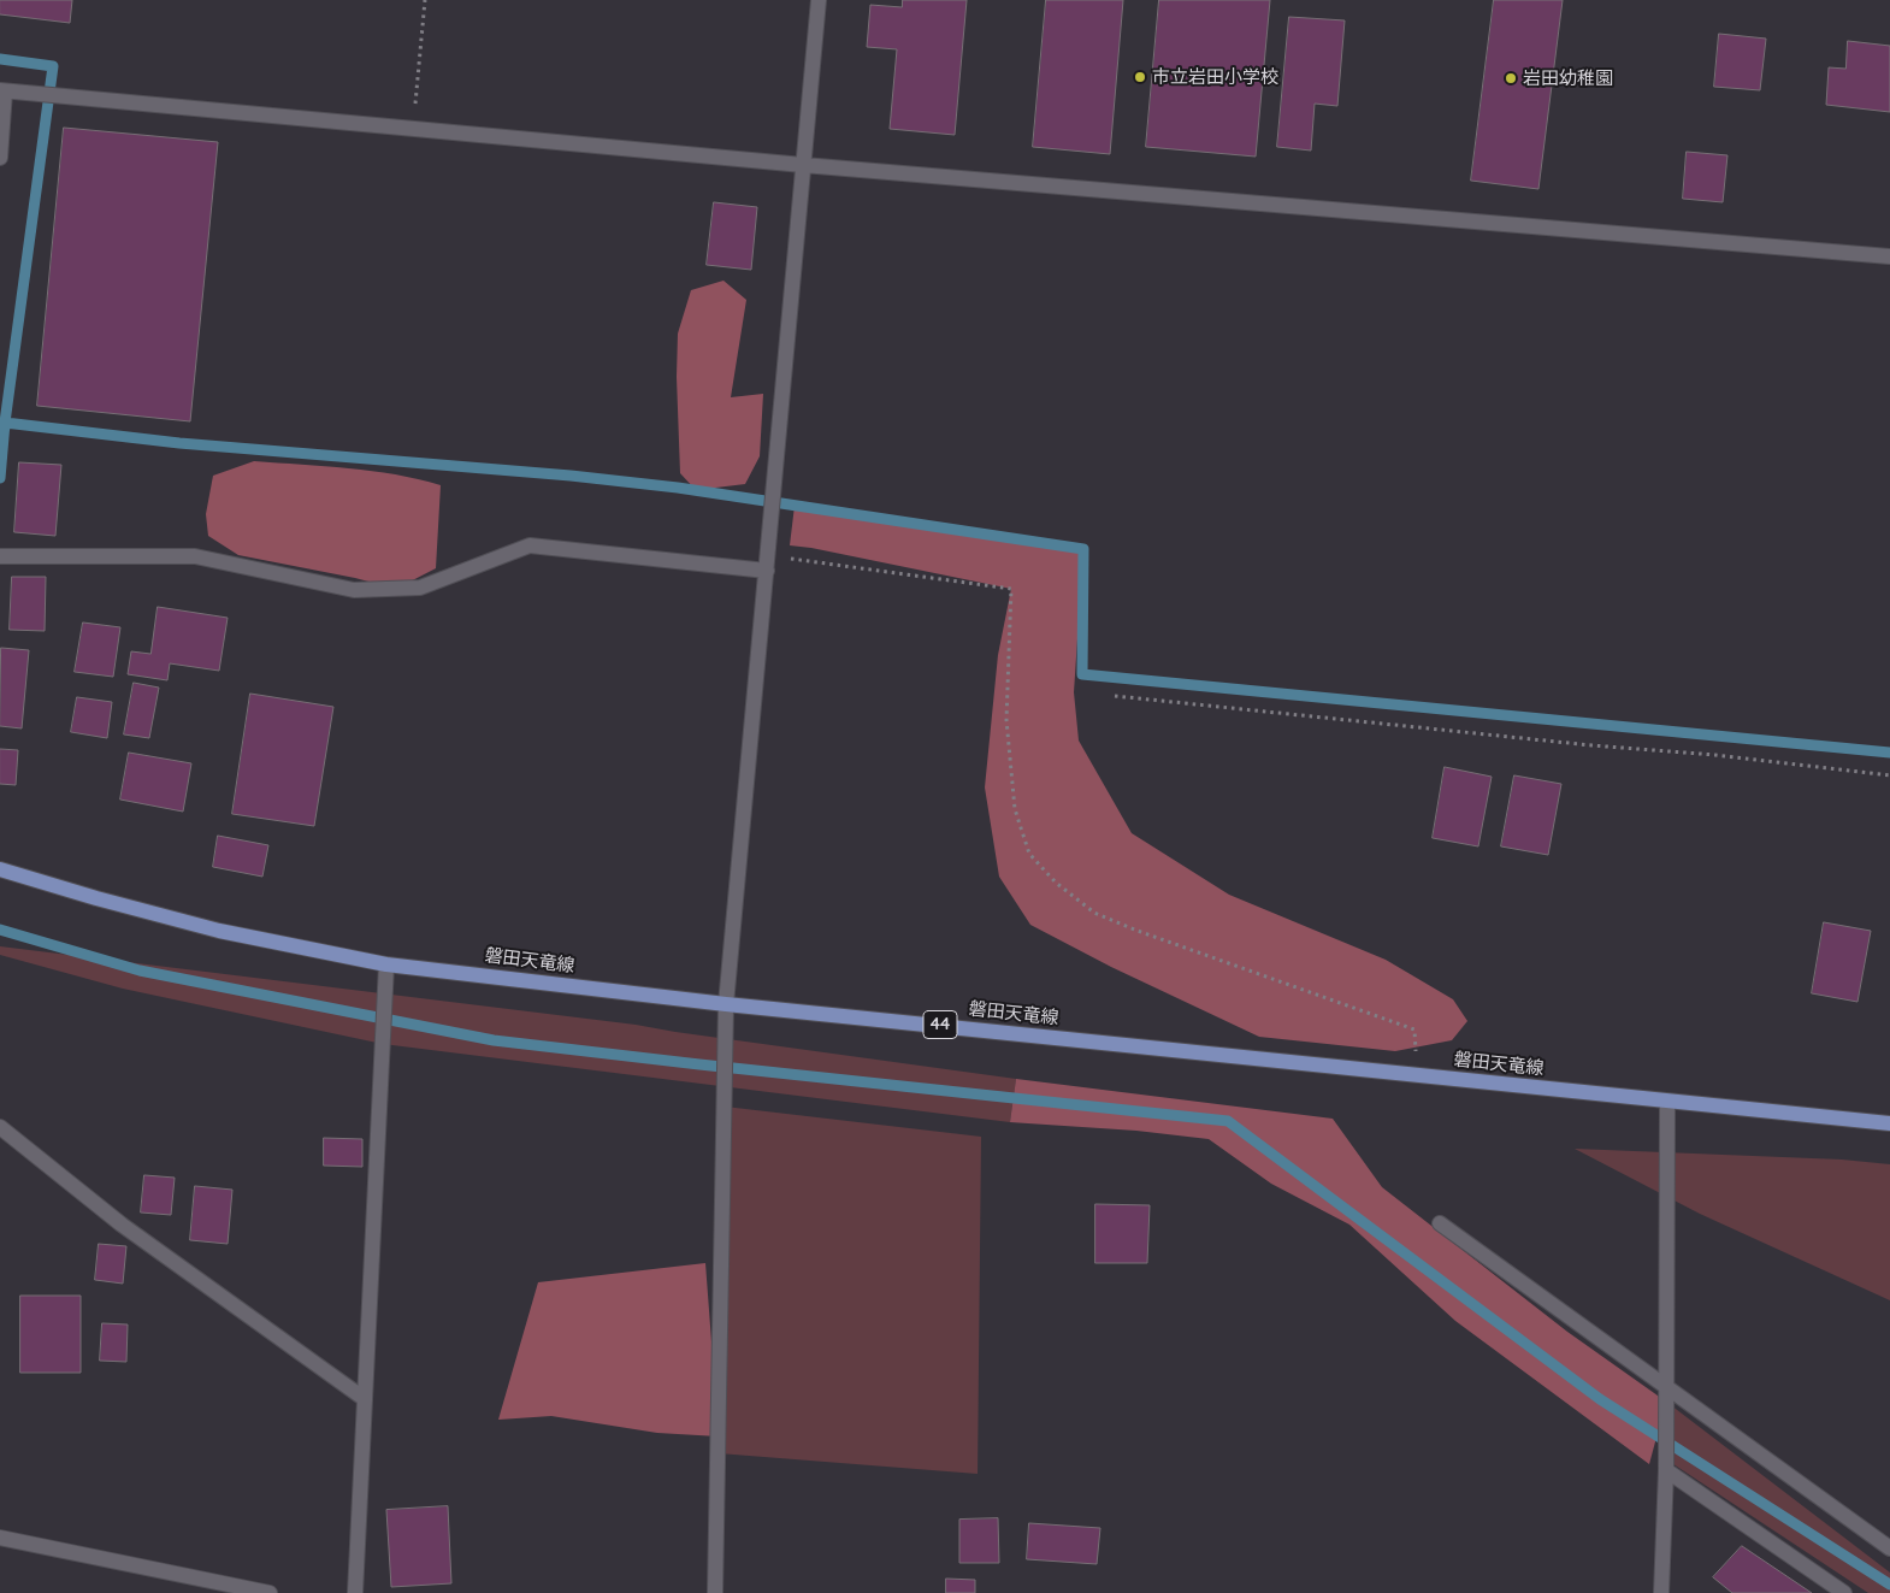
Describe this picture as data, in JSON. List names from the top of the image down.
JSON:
{
  "streets": {
    "main road": ["磐田天竜線", "44"]
  },
  "places": ["市立岩田小学校", "岩田幼稚園"]
}
